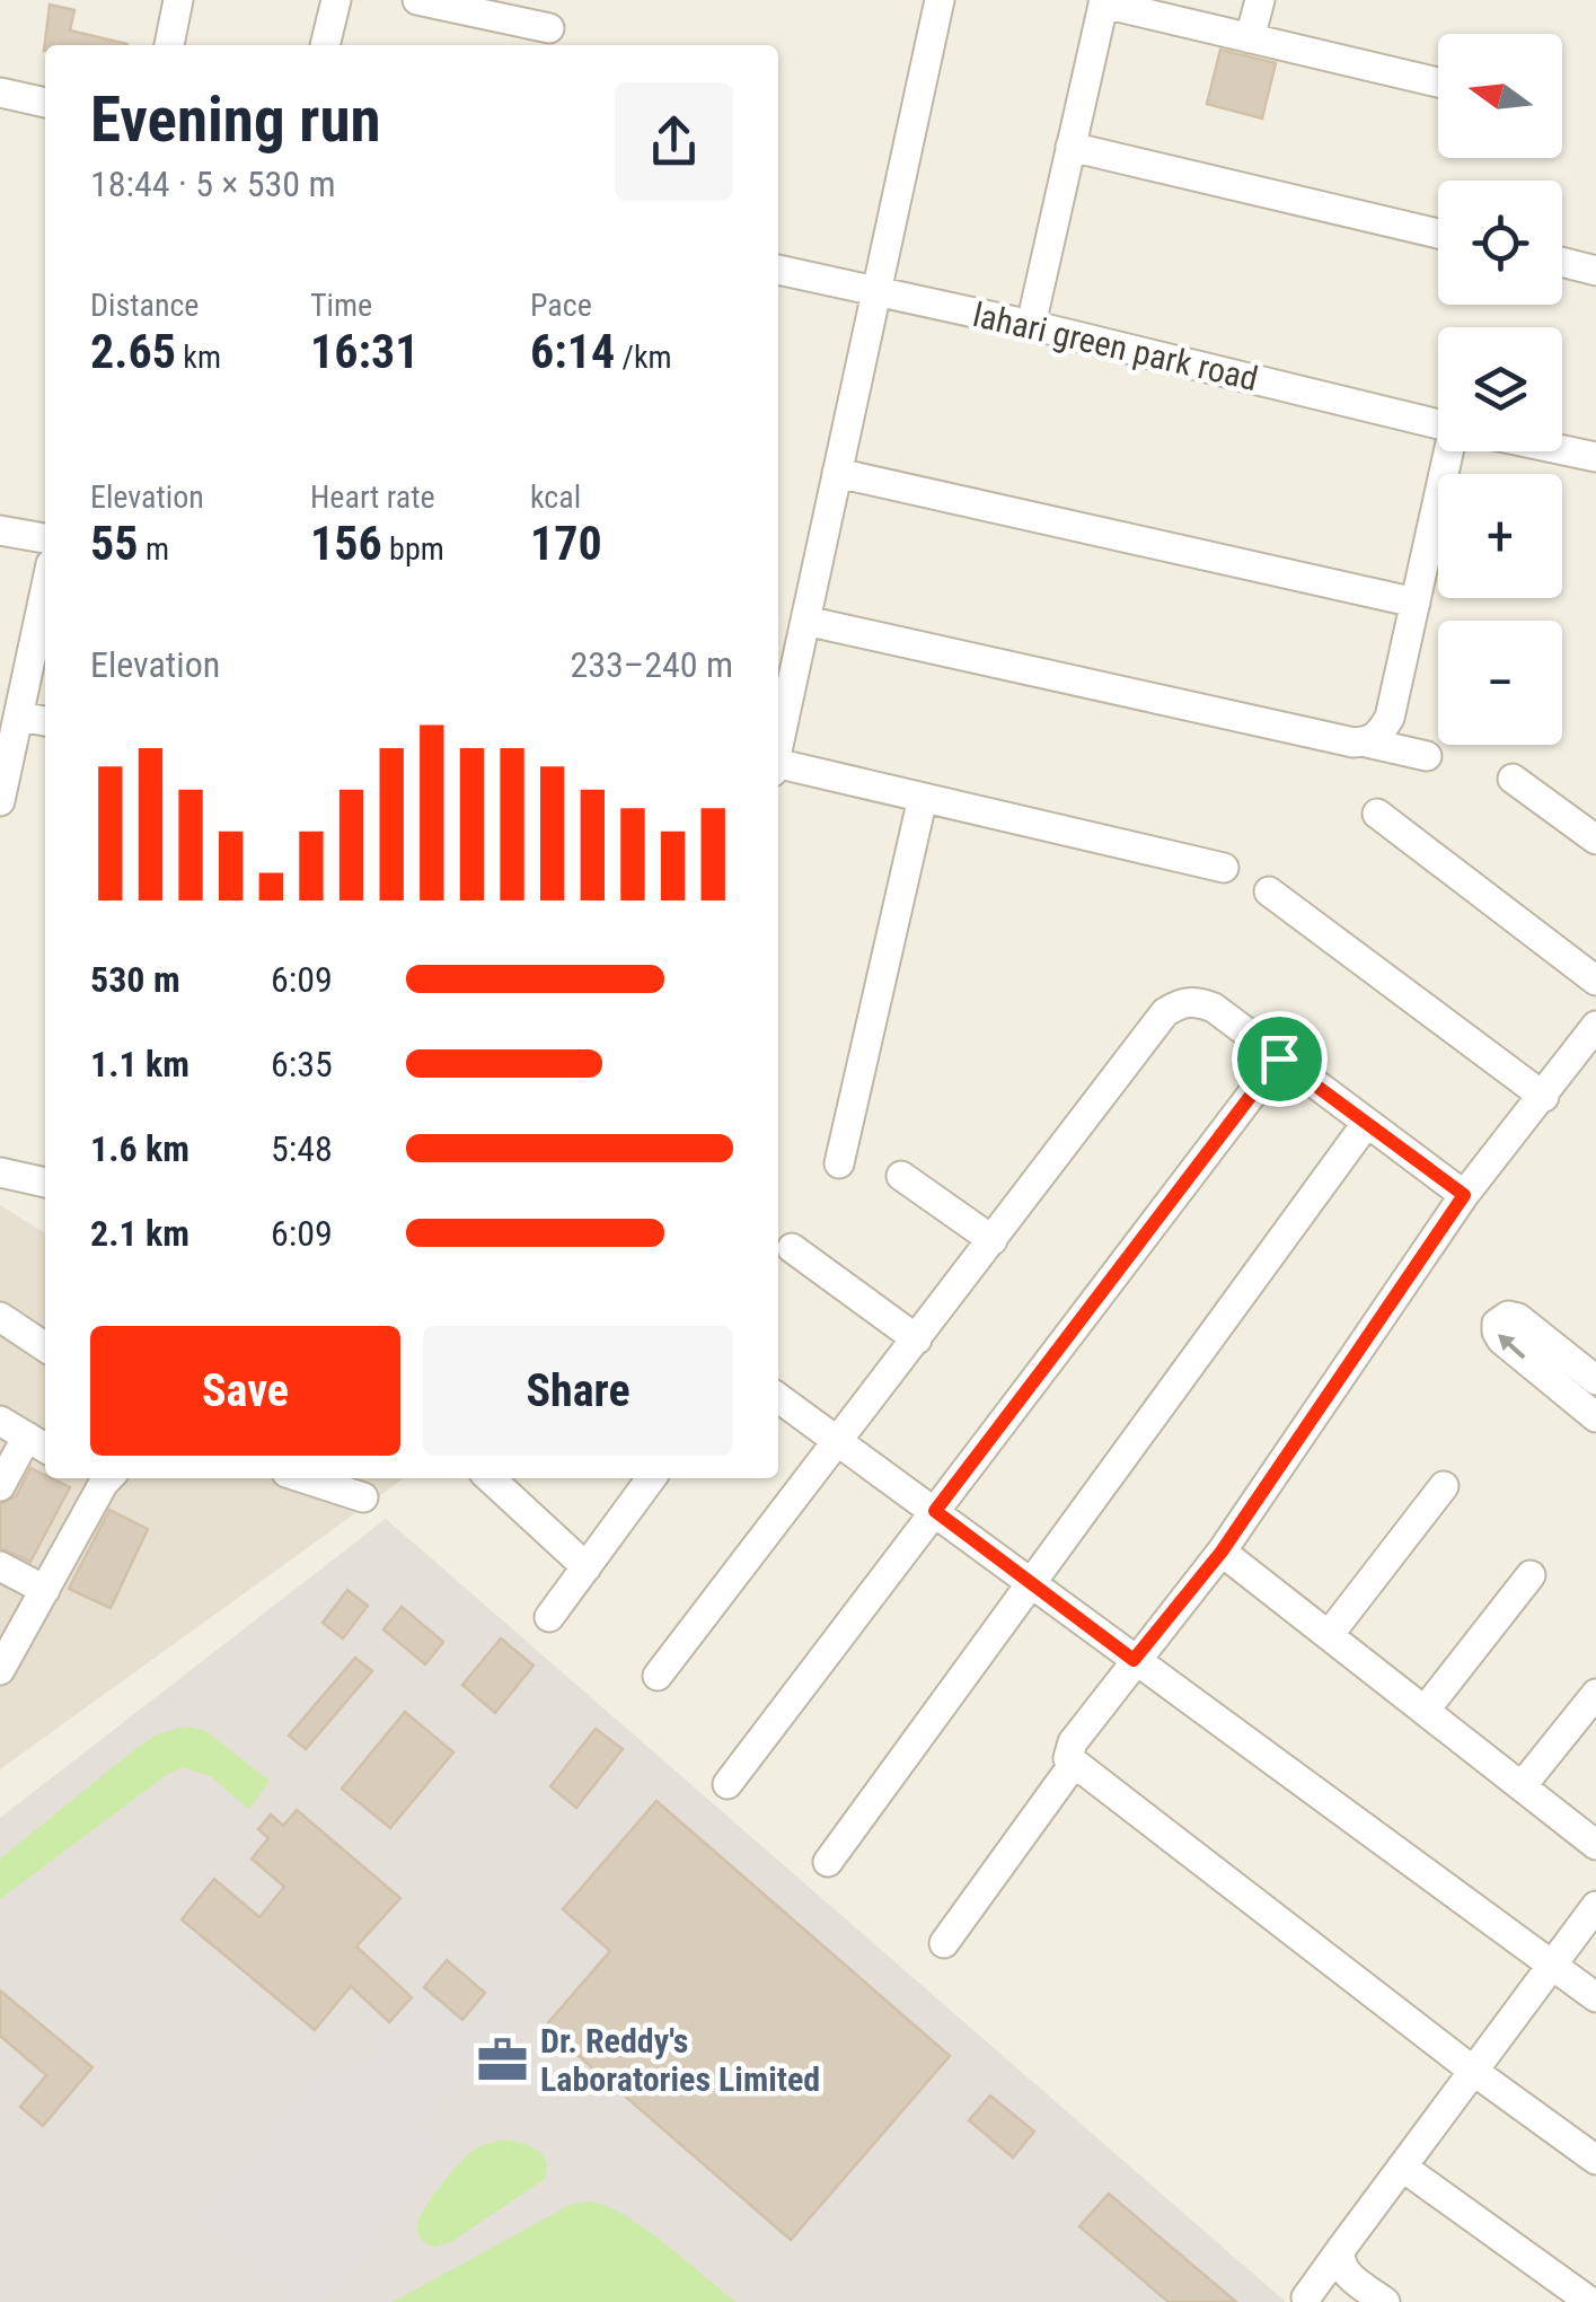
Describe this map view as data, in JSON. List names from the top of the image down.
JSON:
{
  "streets": {
    "street": ["lahari green park road"]
  },
  "places": {
    "office": ["Dr. Reddy's Laboratories Limited"]
  },
  "north": "left",
  "page": {
    "map_buttons": ["+", "−"],
    "heading": ["Evening run", "18:44 · 5 × 530 m"],
    "stats": [
      ["Distance", "2.65 km"],
      ["Time", "16:31"],
      ["Pace", "6:14 /km"],
      ["Elevation", "55 m"],
      ["Heart rate", "156 bpm"],
      ["kcal", "170"]
    ],
    "chart": ["Elevation", "233–240 m"],
    "list": [
      {
        "name": "530 m",
        "note": "6:09"
      },
      {
        "name": "1.1 km",
        "note": "6:35"
      },
      {
        "name": "1.6 km",
        "note": "5:48"
      },
      {
        "name": "2.1 km",
        "note": "6:09"
      }
    ],
    "buttons": ["Save", "Share"]
  }
}
